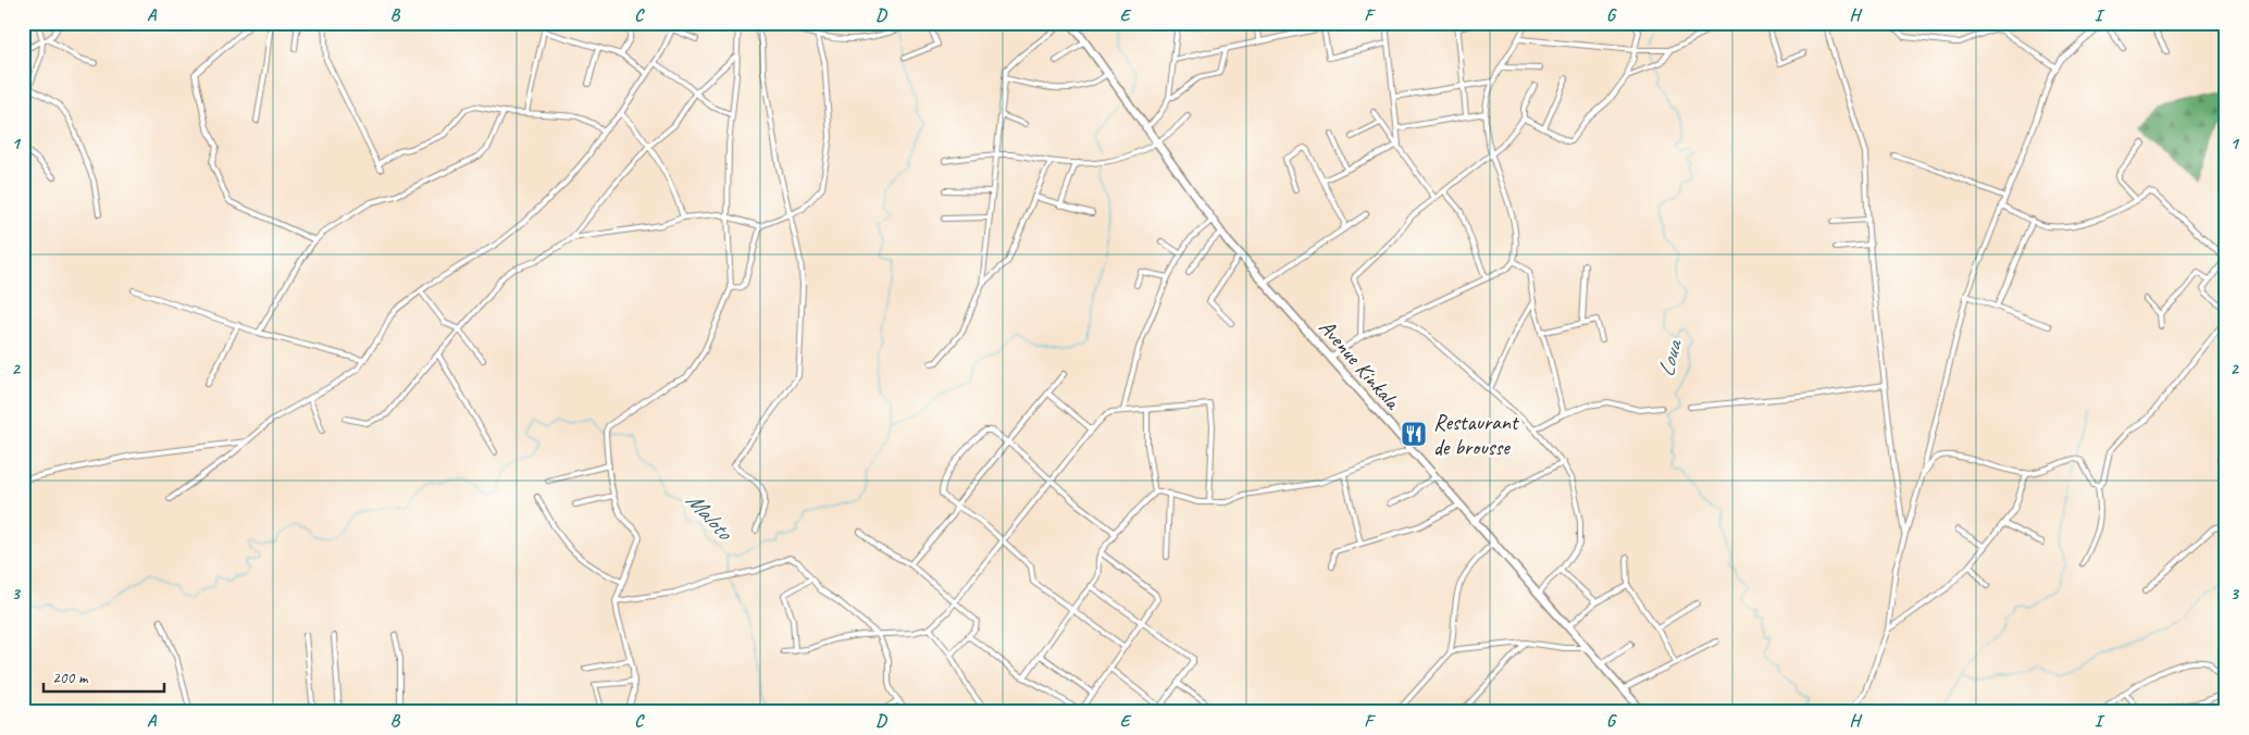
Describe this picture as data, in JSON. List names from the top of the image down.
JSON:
{
  "streets": {
    "main road": ["Avenue Kinkala"]
  },
  "water": ["Loua", "Maloto"],
  "places": {
    "restaurant": ["Restaurant de brousse"]
  },
  "scale_bar": "200 m",
  "grid": {
    "columns": [
      "A",
      "B",
      "C",
      "D",
      "E",
      "F",
      "G",
      "H",
      "I"
    ],
    "rows": ["1", "2", "3"]
  }
}
